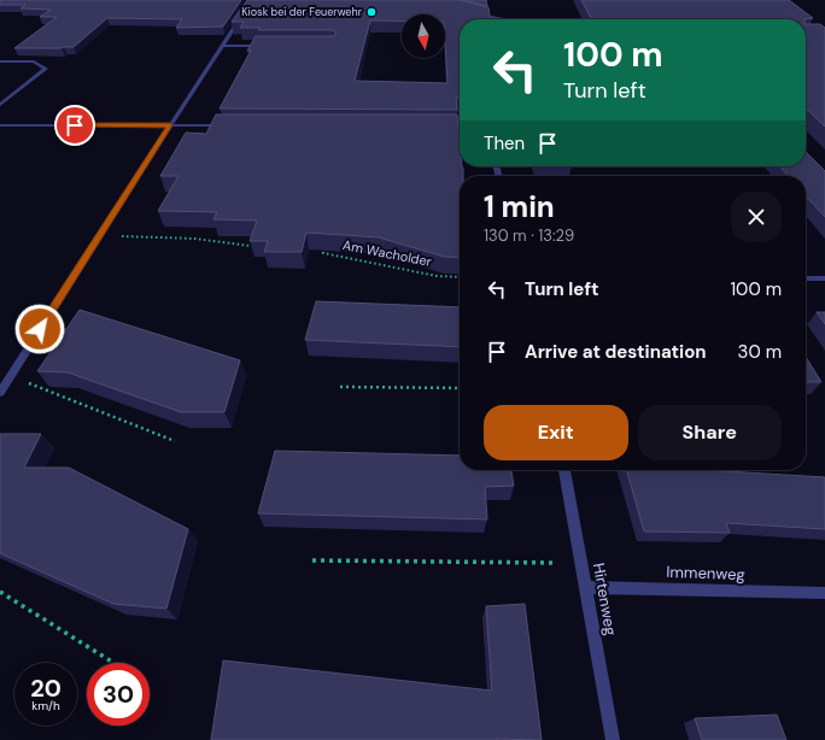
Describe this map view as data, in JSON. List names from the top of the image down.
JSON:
{
  "streets": {
    "street": ["Immenweg", "Hirtenweg"],
    "path": ["Am Wacholder"]
  },
  "crossings": [
    ["Immenweg", "Hirtenweg"]
  ],
  "places": ["Kiosk bei der Feuerwehr"],
  "north": "bottom",
  "page": {
    "turn": ["100 m", "Turn left"],
    "then": "Then",
    "heading": ["1 min", "130 m · 13:29"],
    "list": [
      {
        "name": "Turn left",
        "value": "100 m"
      },
      {
        "name": "Arrive at destination",
        "value": "30 m"
      }
    ],
    "buttons": ["Exit", "Share"],
    "speed": "20 km/h",
    "limit": "30"
  }
}
